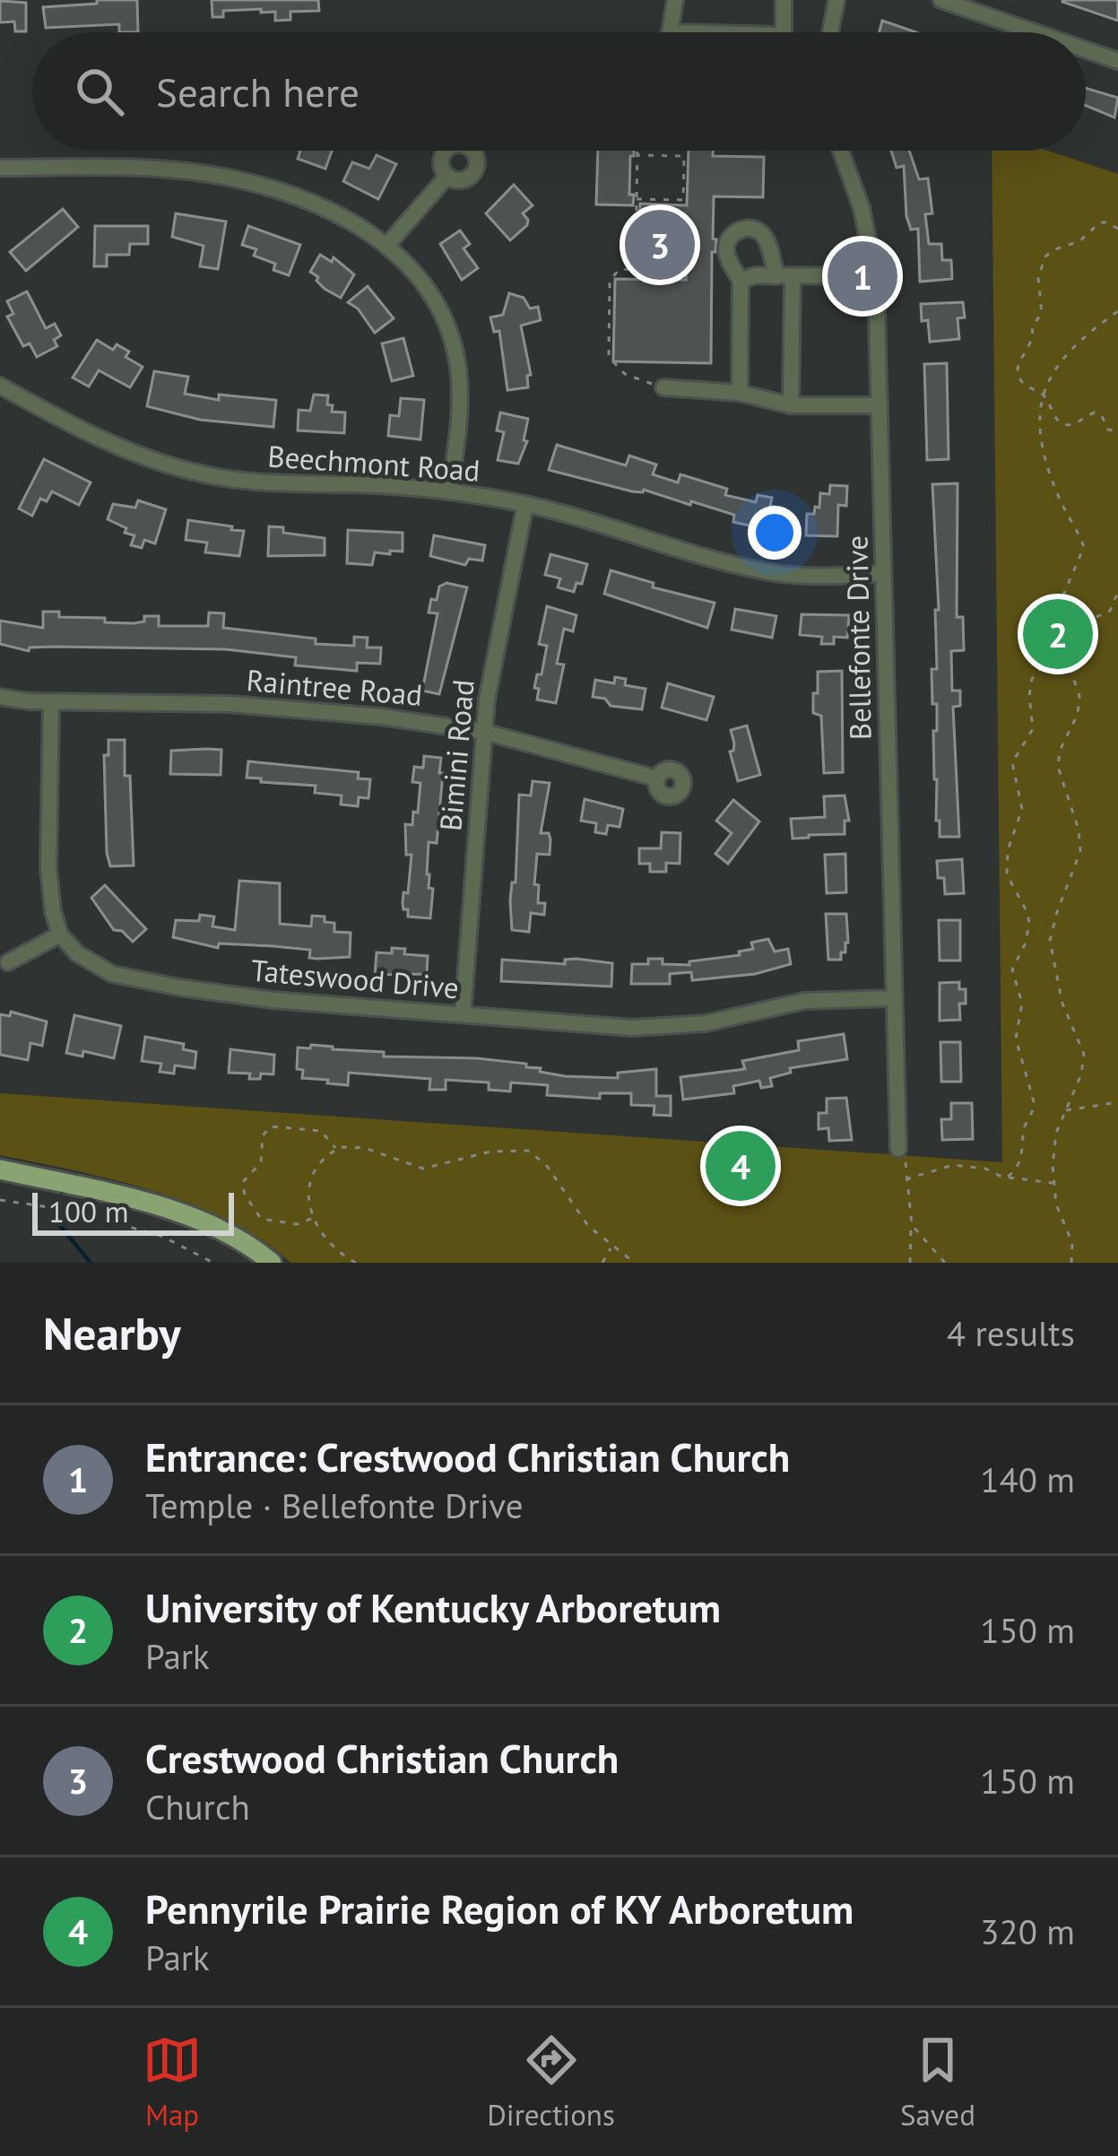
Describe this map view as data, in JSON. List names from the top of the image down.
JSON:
{
  "streets": {
    "street": [
      "Beechmont Road",
      "Bellefonte Drive",
      "Raintree Road",
      "Bimini Road",
      "Tateswood Drive"
    ]
  },
  "crossings": [
    ["Beechmont Road", "Bellefonte Drive"],
    ["Beechmont Road", "Bimini Road"],
    ["Bellefonte Drive", "Tateswood Drive"],
    ["Raintree Road", "Bimini Road"],
    ["Bimini Road", "Tateswood Drive"]
  ],
  "scale_bar": "100 m",
  "page": {
    "search": "Search here",
    "pins": [
      "3",
      "1",
      "2",
      "4"
    ],
    "scale": "100 m",
    "heading": ["Nearby", "4 results"],
    "list": [
      {
        "mark": "1",
        "name": "Entrance: Crestwood Christian Church",
        "note": "Temple · Bellefonte Drive",
        "value": "140 m"
      },
      {
        "mark": "2",
        "name": "University of Kentucky Arboretum",
        "note": "Park",
        "value": "150 m"
      },
      {
        "mark": "3",
        "name": "Crestwood Christian Church",
        "note": "Church",
        "value": "150 m"
      },
      {
        "mark": "4",
        "name": "Pennyrile Prairie Region of KY Arboretum",
        "note": "Park",
        "value": "320 m"
      }
    ],
    "nav": ["Map", "Directions", "Saved"]
  }
}
